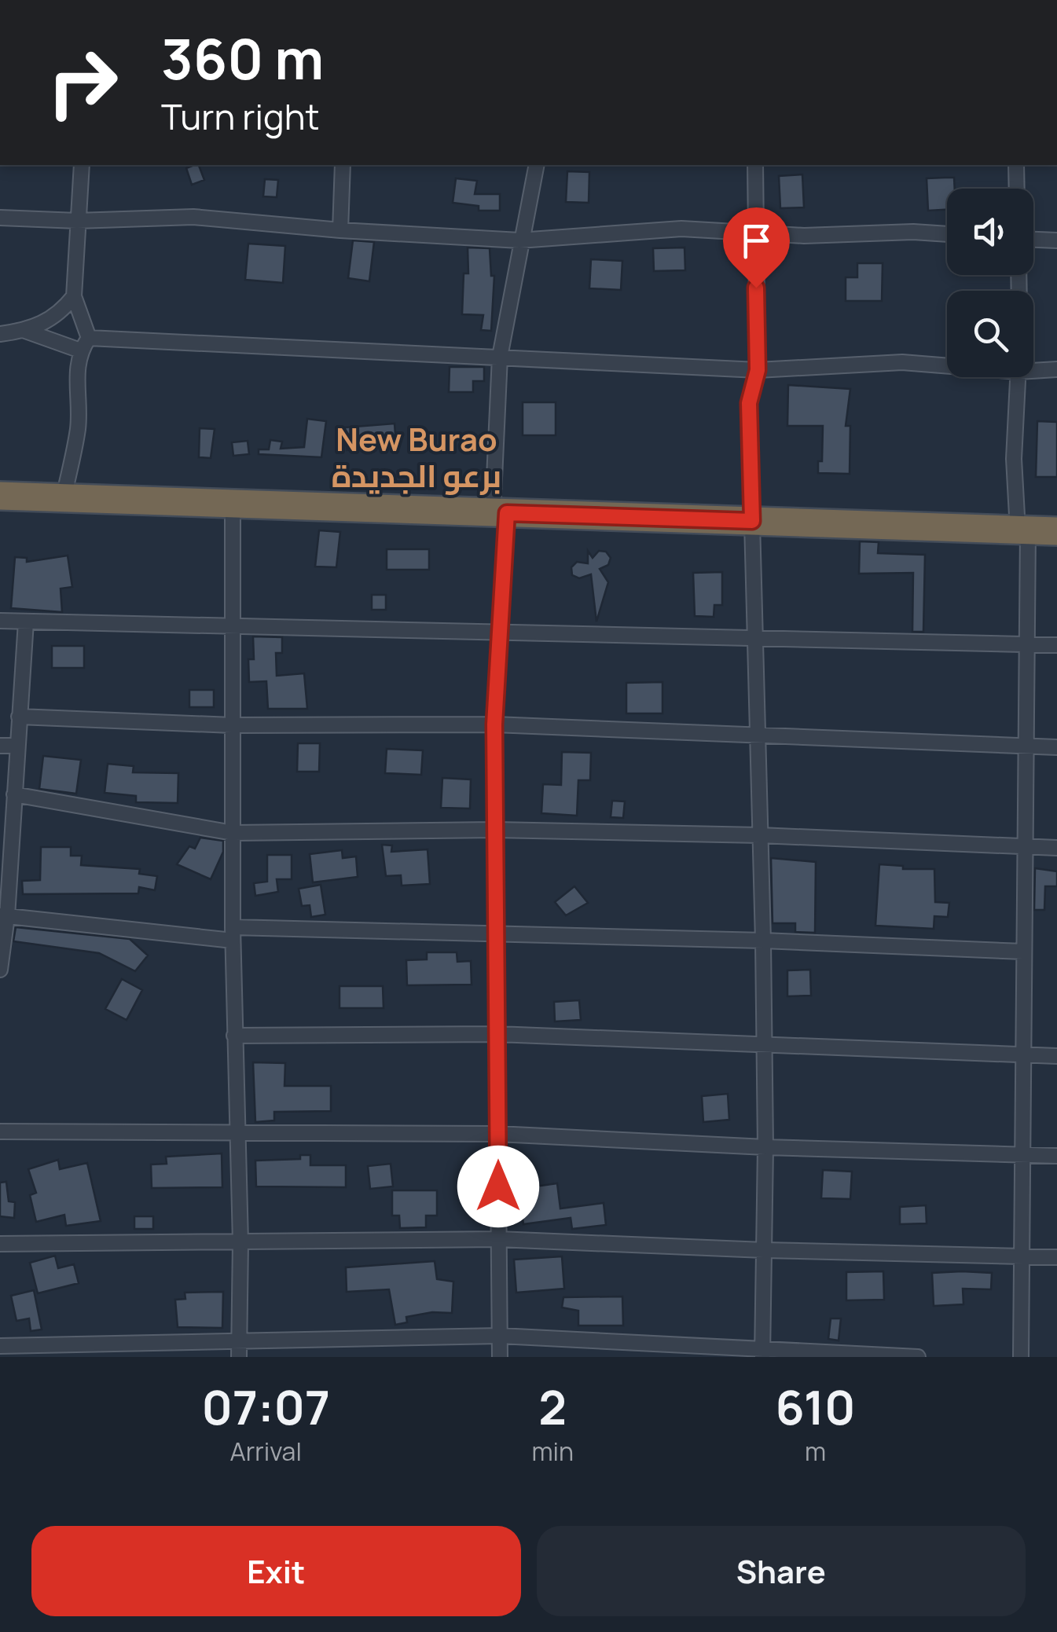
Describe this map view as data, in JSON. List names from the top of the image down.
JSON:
{
  "districts": ["New Burao برعو الجديدة"],
  "page": {
    "turn": ["360 m", "Turn right"],
    "eta": [
      "07:07",
      "Arrival",
      "2",
      "min",
      "610",
      "m"
    ],
    "buttons": ["Exit", "Share"]
  }
}
